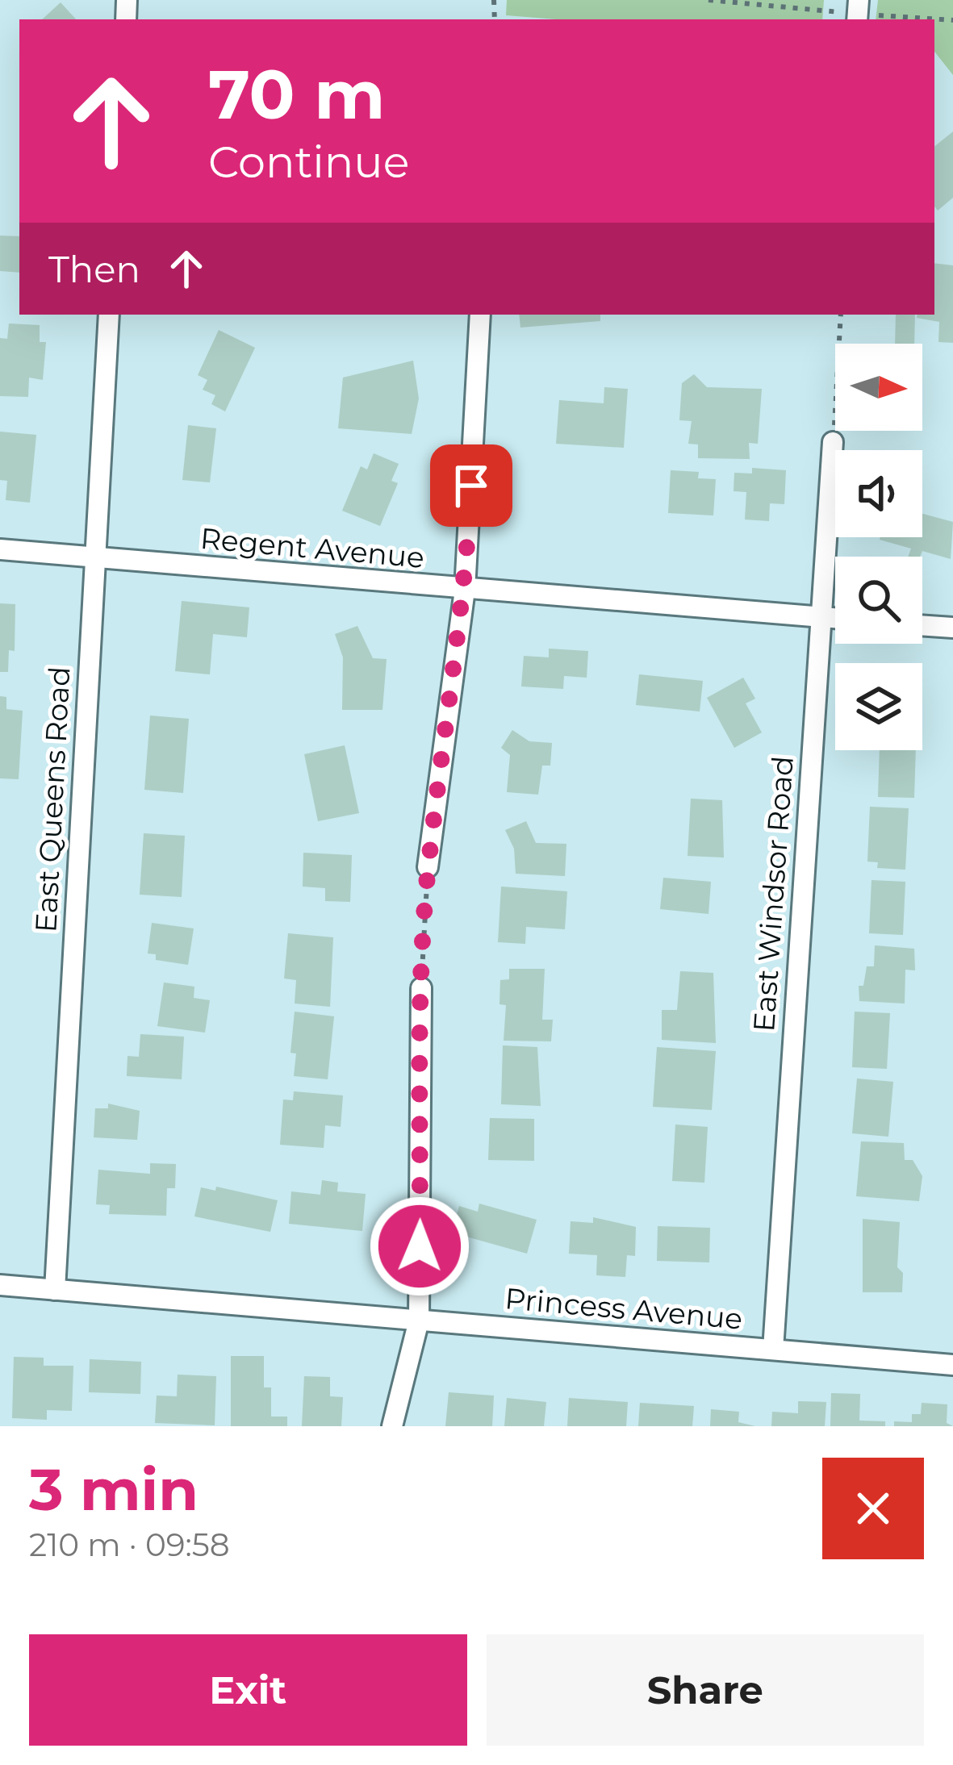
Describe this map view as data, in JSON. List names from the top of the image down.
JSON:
{
  "streets": {
    "street": [
      "Regent Avenue",
      "East Queens Road",
      "East Windsor Road",
      "Princess Avenue"
    ]
  },
  "crossings": [
    ["Regent Avenue", "East Queens Road"],
    ["Regent Avenue", "East Windsor Road"],
    ["East Queens Road", "Princess Avenue"],
    ["East Windsor Road", "Princess Avenue"]
  ],
  "north": "right",
  "page": {
    "turn": ["70 m", "Continue"],
    "then": "Then",
    "heading": ["3 min", "210 m · 09:58"],
    "buttons": ["Exit", "Share"]
  }
}
